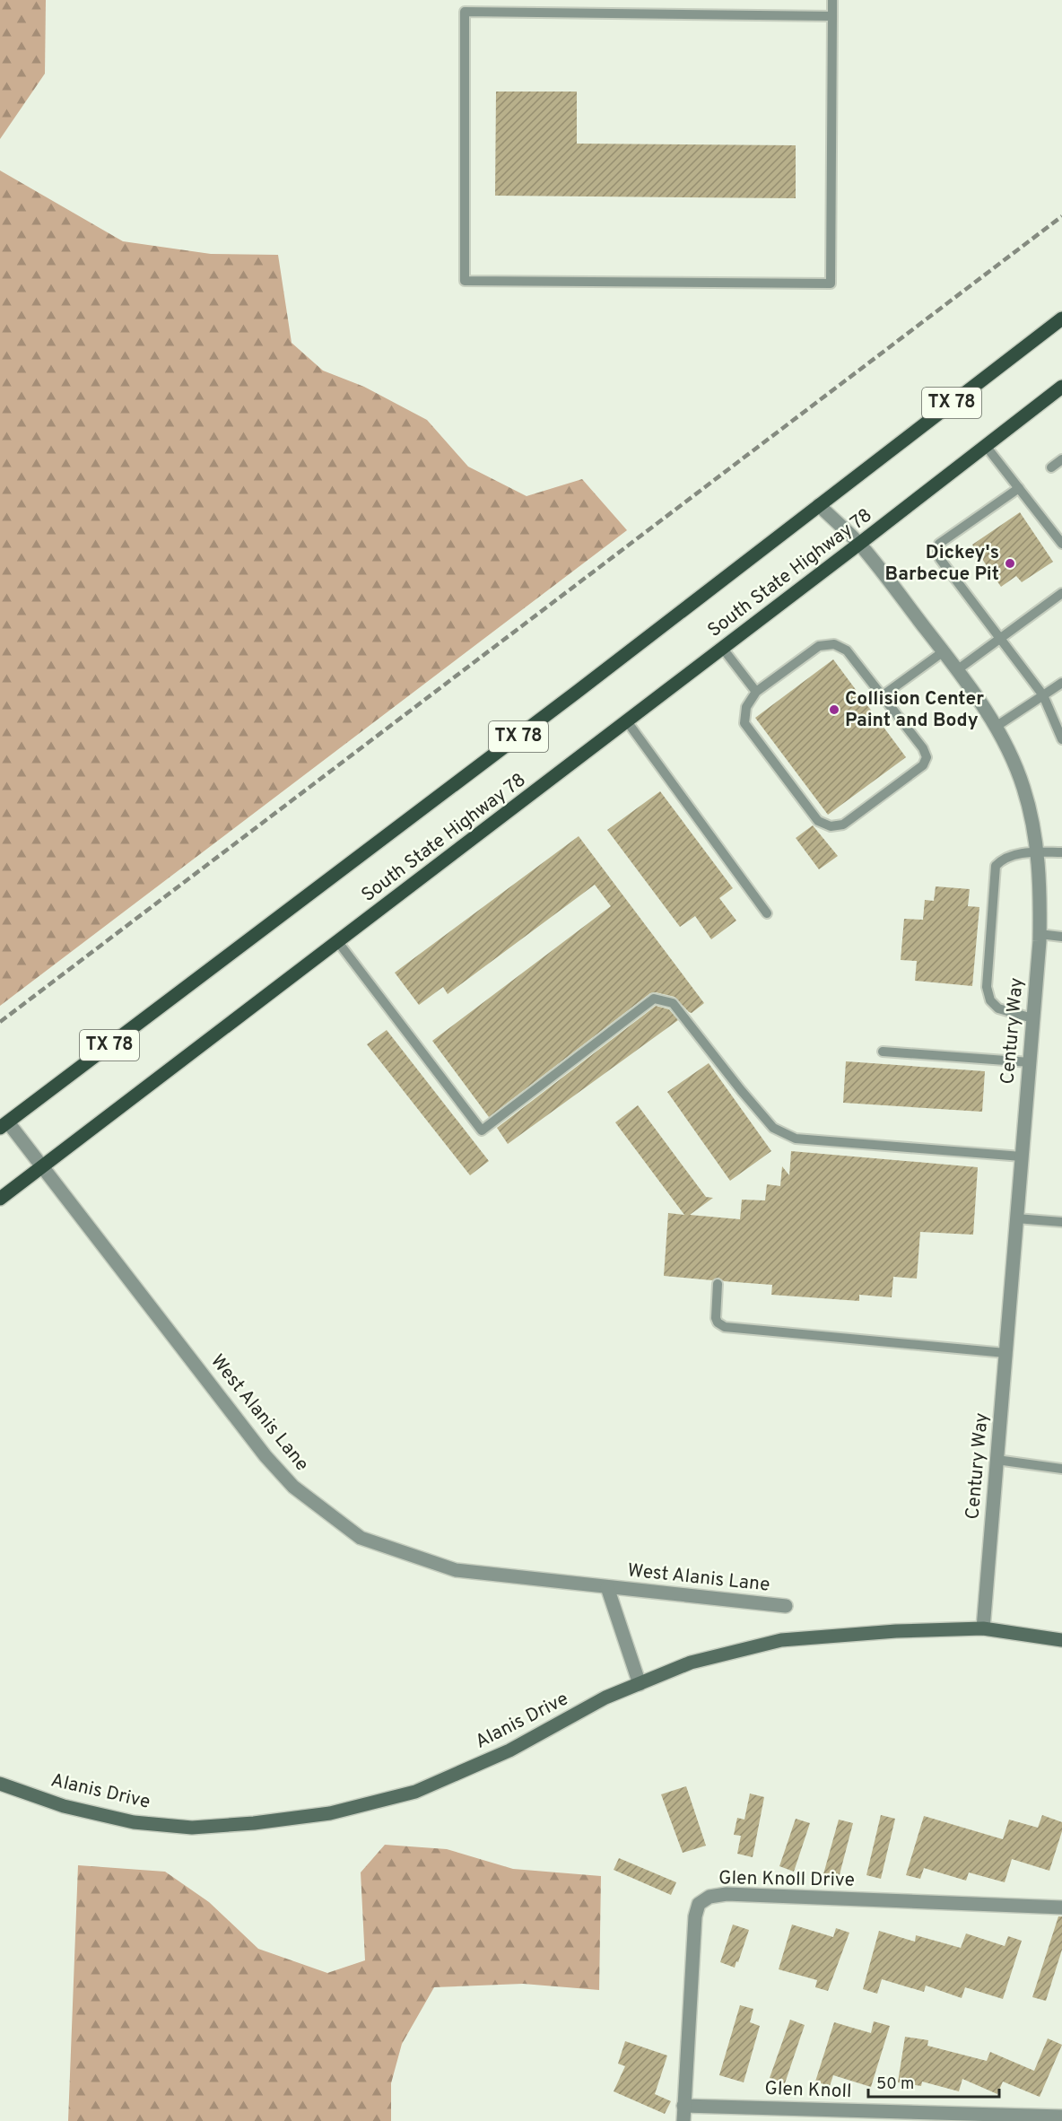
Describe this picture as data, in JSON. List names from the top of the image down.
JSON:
{
  "streets": {
    "main road": ["TX 78", "South State Highway 78", "Alanis Drive"],
    "street": [
      "Century Way",
      "West Alanis Lane",
      "Glen Knoll Drive",
      "Glen Knoll"
    ]
  },
  "crossings": [
    ["South State Highway 78", "Century Way"],
    ["South State Highway 78", "West Alanis Lane"],
    ["Century Way", "Alanis Drive"],
    ["West Alanis Lane", "Alanis Drive"],
    ["Glen Knoll Drive", "Glen Knoll"]
  ],
  "places": ["Dickey's Barbecue Pit", "Collision Center Paint and Body"],
  "scale_bar": "50 m"
}
